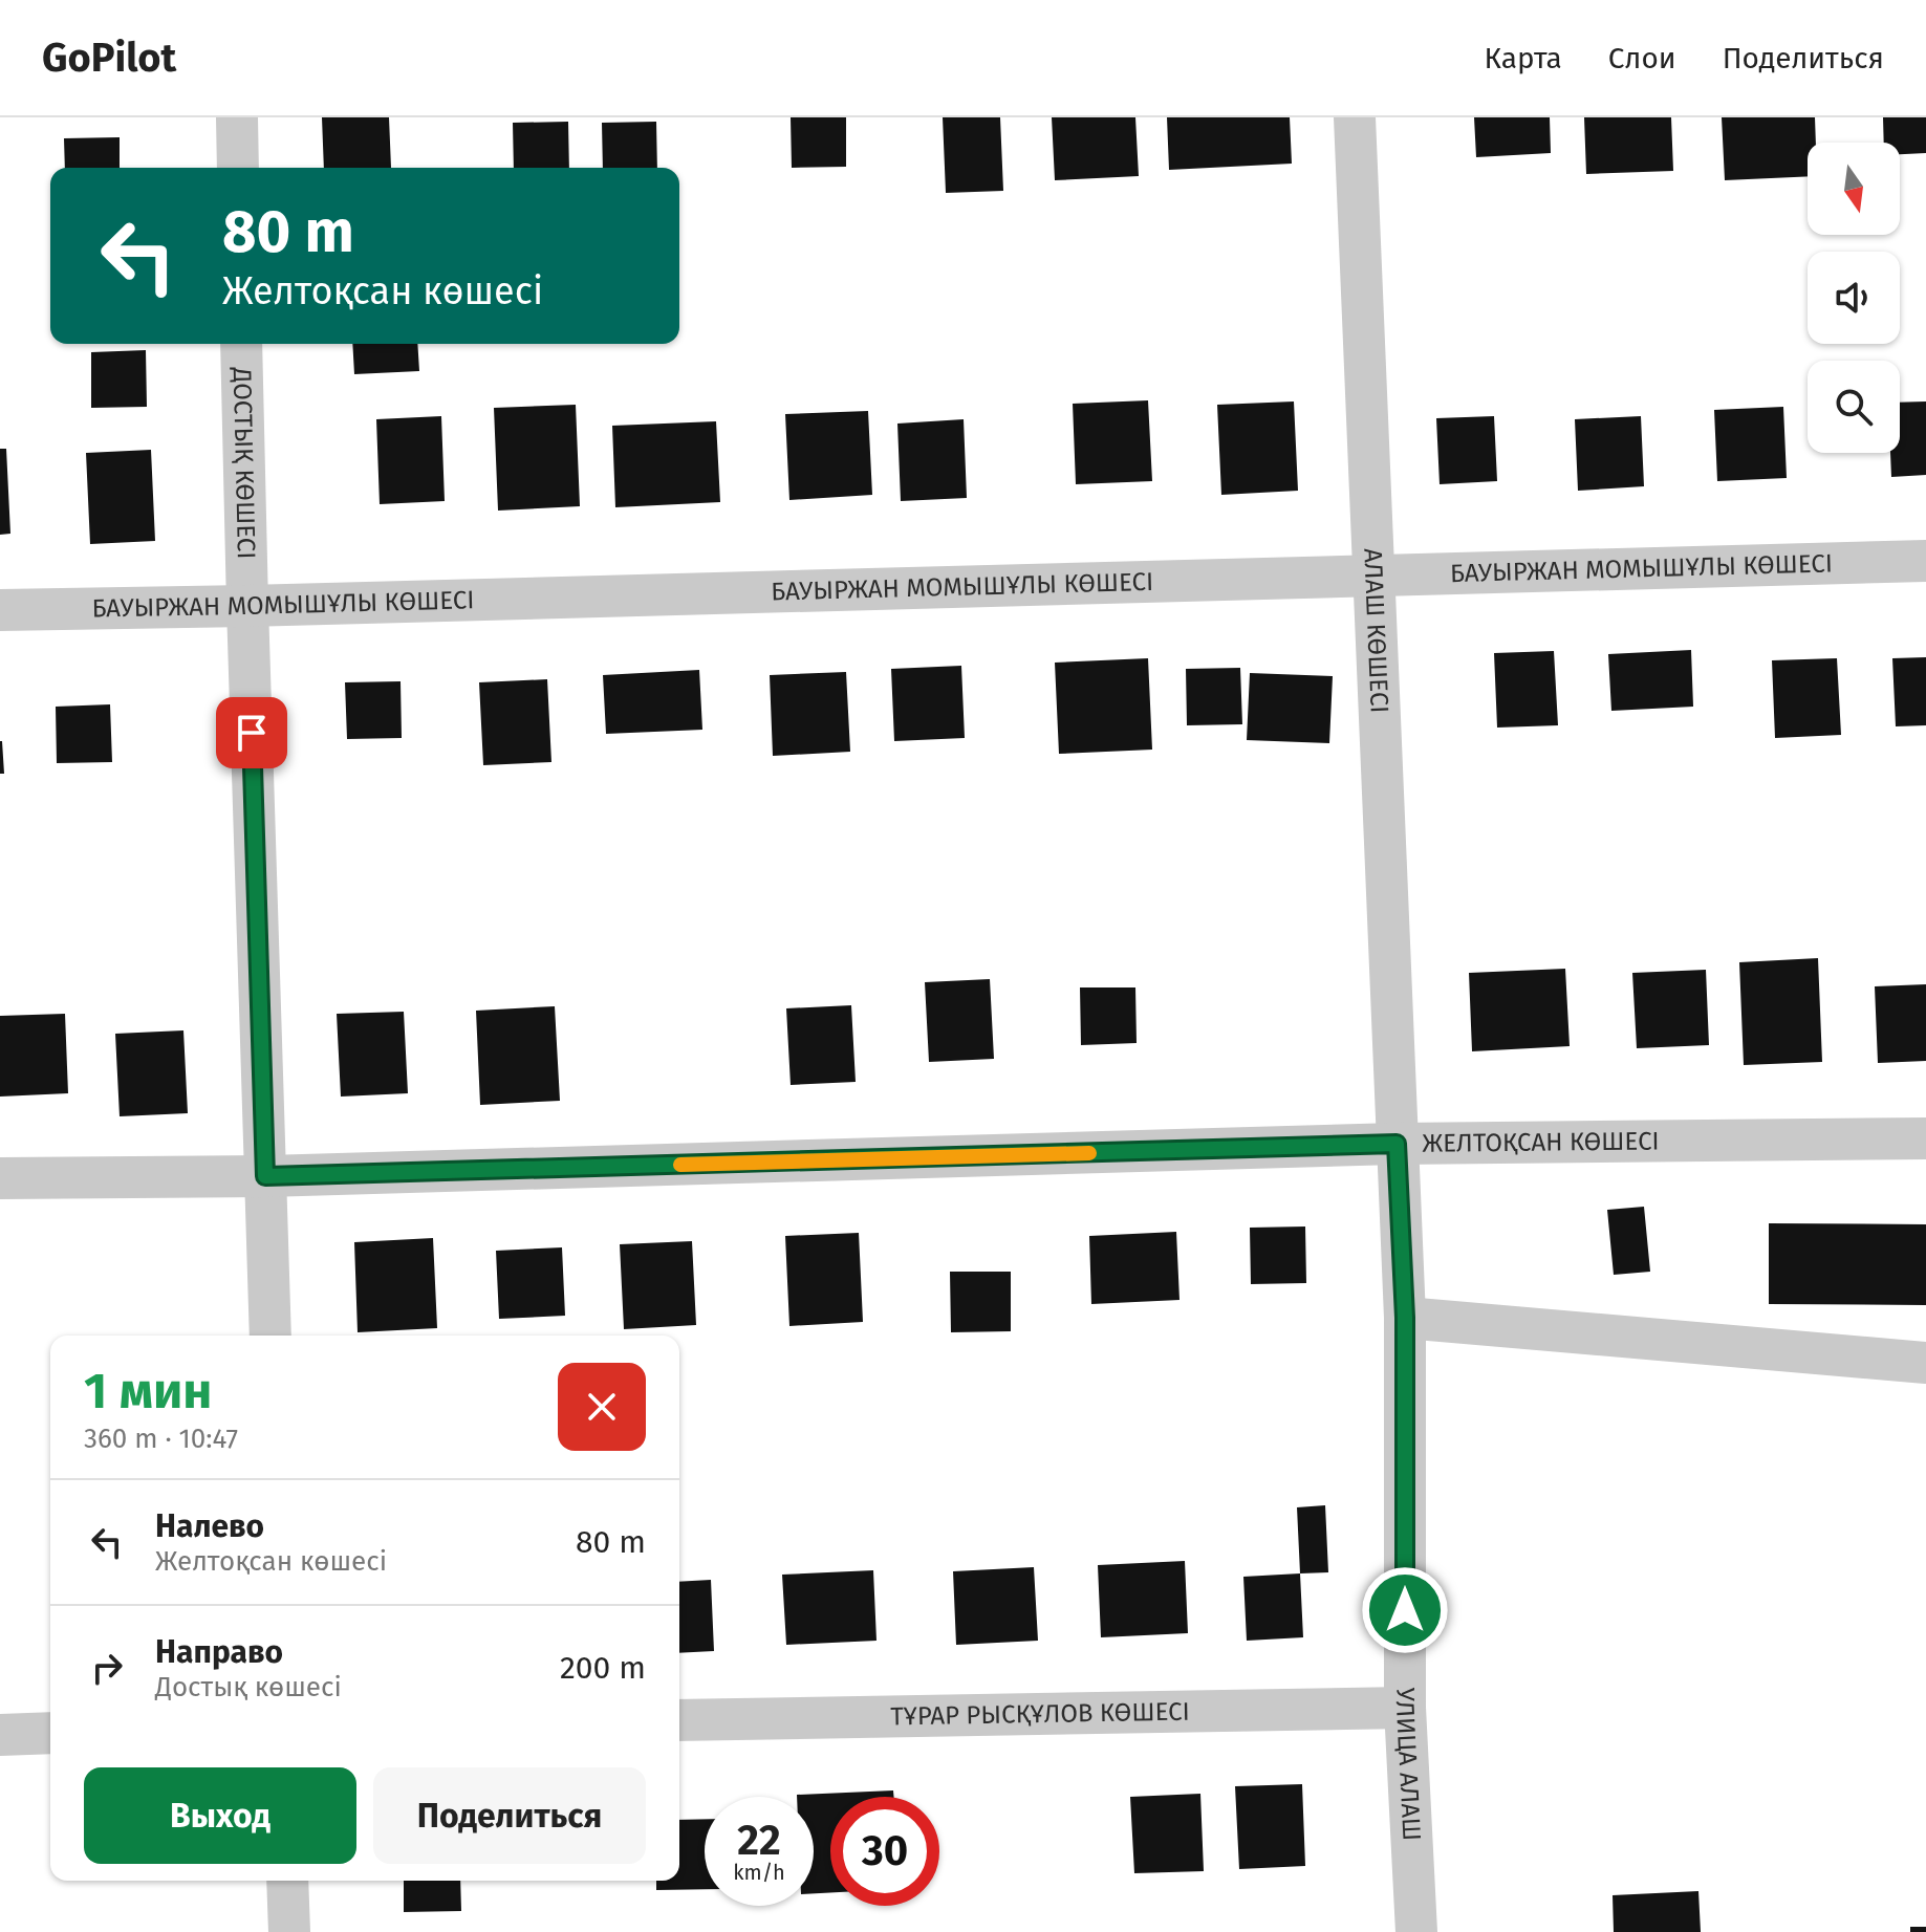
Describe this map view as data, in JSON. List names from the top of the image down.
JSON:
{
  "streets": {
    "street": [
      "ДОСТЫҚ КӨШЕСІ",
      "БАУЫРЖАН МОМЫШҰЛЫ КӨШЕСІ",
      "АЛАШ КӨШЕСІ",
      "ЖЕЛТОҚСАН КӨШЕСІ",
      "ТҰРАР РЫСҚҰЛОВ КӨШЕСІ",
      "УЛИЦА АЛАШ"
    ]
  },
  "crossings": [
    ["ДОСТЫҚ КӨШЕСІ", "БАУЫРЖАН МОМЫШҰЛЫ КӨШЕСІ"],
    ["ДОСТЫҚ КӨШЕСІ", "ЖЕЛТОҚСАН КӨШЕСІ"],
    ["БАУЫРЖАН МОМЫШҰЛЫ КӨШЕСІ", "АЛАШ КӨШЕСІ"],
    ["АЛАШ КӨШЕСІ", "ЖЕЛТОҚСАН КӨШЕСІ"],
    ["АЛАШ КӨШЕСІ", "УЛИЦА АЛАШ"],
    ["ЖЕЛТОҚСАН КӨШЕСІ", "УЛИЦА АЛАШ"],
    ["ТҰРАР РЫСҚҰЛОВ КӨШЕСІ", "УЛИЦА АЛАШ"]
  ],
  "north": "bottom",
  "page": {
    "header": "GoPilot",
    "nav": ["Карта", "Слои", "Поделиться"],
    "turn": ["80 m", "Желтоқсан көшесі"],
    "heading": ["1 мин", "360 m · 10:47"],
    "list": [
      {
        "name": "Налево",
        "note": "Желтоқсан көшесі",
        "value": "80 m"
      },
      {
        "name": "Направо",
        "note": "Достық көшесі",
        "value": "200 m"
      }
    ],
    "buttons": ["Выход", "Поделиться"],
    "speed": "22 km/h",
    "limit": "30"
  }
}
